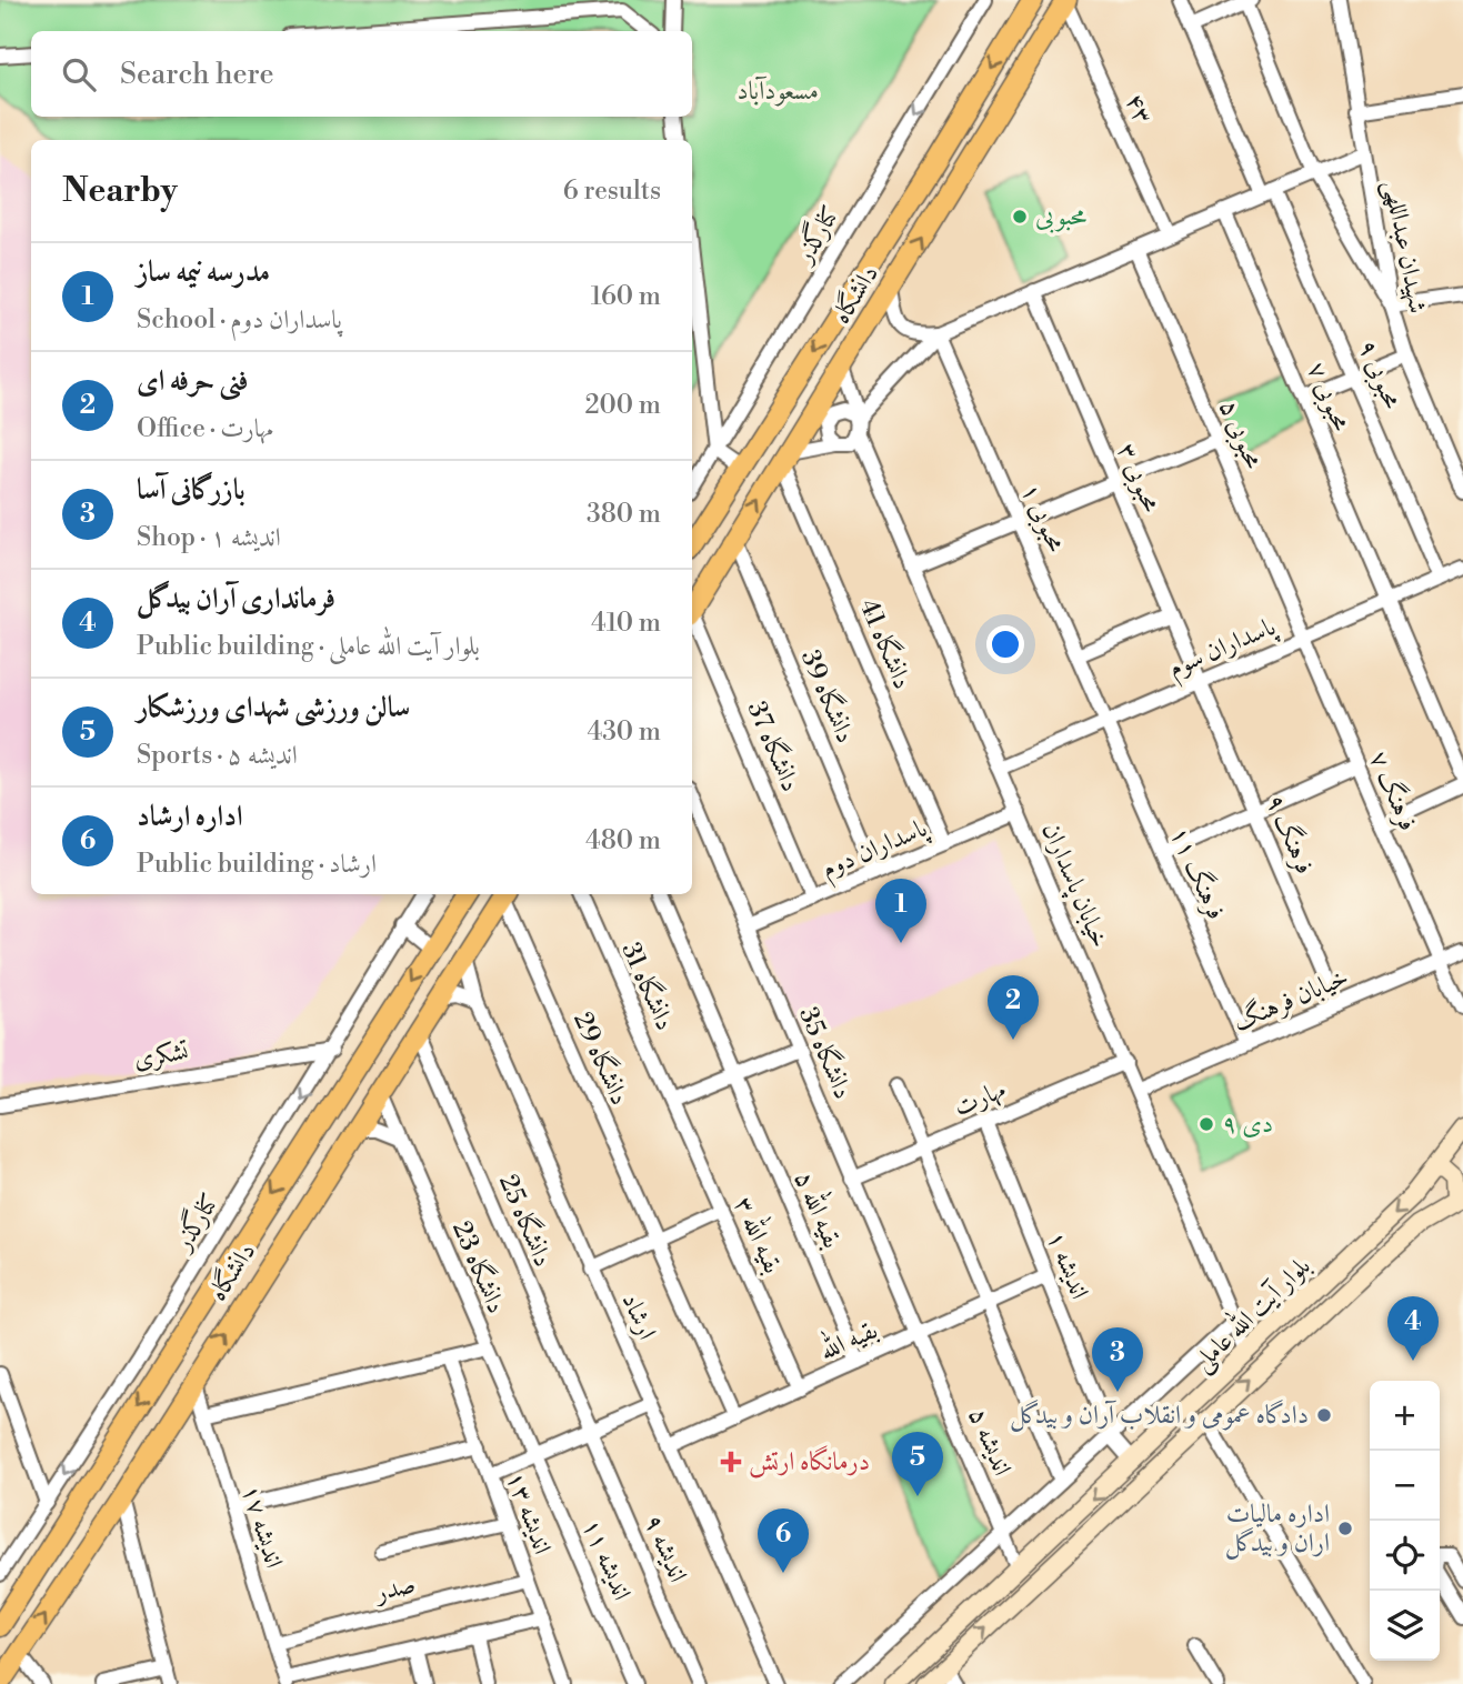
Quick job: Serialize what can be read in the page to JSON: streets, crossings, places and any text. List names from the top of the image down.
{
  "streets": {
    "main road": ["دانشگاه", "بلوار آیت‌ الله عاملی"],
    "street": [
      "۴۳",
      "کنارگذر",
      "شهیدان عبداللهی",
      "محبوبی ۹",
      "محبوبی ۷",
      "محبوبی ۵",
      "محبوبی ۳",
      "محبوبی ۱",
      "دانشگاه 41",
      "پاسداران سوم",
      "دانشگاه 39",
      "دانشگاه 37",
      "فرهنگ ۷",
      "فرهنگ ۹",
      "پاسداران دوم",
      "فرهنگ ۱۱",
      "خیابان پاسداران",
      "دانشگاه 31",
      "خیابان فرهنگ",
      "دانشگاه 35",
      "تشکری",
      "دانشگاه 29",
      "مهارت",
      "بقیه الله ۵",
      "دانشگاه 25",
      "بقیه الله ۳",
      "اندیشه ۱",
      "دانشگاه 23",
      "ارشاد",
      "بقیه الله",
      "اندیشه ۵",
      "اندیشه ۱۳",
      "اندیشه ۱۷",
      "اندیشه ۹",
      "اندیشه ۱۱",
      "صدر"
    ]
  },
  "crossings": [
    ["۴۳", "دانشگاه"],
    ["کنارگذر", "تشکری"],
    ["دانشگاه", "دانشگاه 41"],
    ["دانشگاه", "دانشگاه 39"],
    ["دانشگاه", "دانشگاه 29"],
    ["دانشگاه", "دانشگاه 25"],
    ["دانشگاه", "دانشگاه 23"],
    ["دانشگاه", "ارشاد"],
    ["دانشگاه", "اندیشه ۱۷"],
    ["محبوبی ۹", "پاسداران سوم"],
    ["محبوبی ۷", "پاسداران سوم"],
    ["محبوبی ۵", "پاسداران سوم"],
    ["محبوبی ۵", "فرهنگ ۷"],
    ["محبوبی ۳", "پاسداران سوم"],
    ["محبوبی ۳", "فرهنگ ۹"],
    ["محبوبی ۱", "پاسداران سوم"],
    ["محبوبی ۱", "فرهنگ ۱۱"],
    ["دانشگاه 41", "پاسداران دوم"],
    ["پاسداران سوم", "فرهنگ ۷"],
    ["پاسداران سوم", "فرهنگ ۹"],
    ["پاسداران سوم", "فرهنگ ۱۱"],
    ["پاسداران سوم", "خیابان پاسداران"],
    ["دانشگاه 39", "پاسداران دوم"],
    ["دانشگاه 37", "پاسداران دوم"],
    ["فرهنگ ۷", "خیابان فرهنگ"],
    ["فرهنگ ۹", "خیابان فرهنگ"],
    ["پاسداران دوم", "خیابان پاسداران"],
    ["پاسداران دوم", "دانشگاه 35"],
    ["فرهنگ ۱۱", "خیابان فرهنگ"],
    ["خیابان پاسداران", "خیابان فرهنگ"],
    ["خیابان پاسداران", "مهارت"],
    ["خیابان پاسداران", "بلوار آیت‌ الله عاملی"],
    ["دانشگاه 31", "بقیه الله ۳"],
    ["دانشگاه 35", "مهارت"],
    ["دانشگاه 35", "بقیه الله"],
    ["دانشگاه 35", "اندیشه ۵"],
    ["دانشگاه 29", "بقیه الله"],
    ["مهارت", "اندیشه ۱"],
    ["بقیه الله ۵", "بقیه الله"],
    ["دانشگاه 25", "اندیشه ۹"],
    ["بقیه الله ۳", "بقیه الله"],
    ["اندیشه ۱", "بلوار آیت‌ الله عاملی"],
    ["اندیشه ۱", "بقیه الله"],
    ["دانشگاه 23", "اندیشه ۱۱"],
    ["بلوار آیت‌ الله عاملی", "اندیشه ۵"],
    ["ارشاد", "بقیه الله"],
    ["بقیه الله", "اندیشه ۵"],
    ["اندیشه ۱۳", "صدر"],
    ["اندیشه ۱۷", "صدر"]
  ],
  "one_way": ["کنارگذر"],
  "parks": ["مسعودآباد"],
  "places": {
    "other": [
      "محبوبی",
      "۹ دی",
      "دادگاه عمومی و انقلاب آران و بیدگل",
      "اداره مالیات اران و بیدگل"
    ],
    "health": ["درمانگاه ارتش"]
  },
  "page": {
    "search": "Search here",
    "heading": ["Nearby", "6 results"],
    "list": [
      {
        "mark": "1",
        "name": "مدرسه نیمه ساز",
        "note": "School · پاسداران دوم",
        "value": "160 m"
      },
      {
        "mark": "2",
        "name": "فنی حرفه ای",
        "note": "Office · مهارت",
        "value": "200 m"
      },
      {
        "mark": "3",
        "name": "بازرگانی آسا",
        "note": "Shop · اندیشه ۱",
        "value": "380 m"
      },
      {
        "mark": "4",
        "name": "فرمانداری آران بیدگل",
        "note": "Public building · بلوار آیت‌ الله عاملی",
        "value": "410 m"
      },
      {
        "mark": "5",
        "name": "سالن ورزشی شهدای ورزشکار",
        "note": "Sports · اندیشه ۵",
        "value": "430 m"
      },
      {
        "mark": "6",
        "name": "اداره ارشاد",
        "note": "Public building · ارشاد",
        "value": "480 m"
      }
    ],
    "pins": [
      "1",
      "2",
      "4",
      "3",
      "5",
      "6"
    ],
    "map_buttons": ["+", "−"]
  }
}
